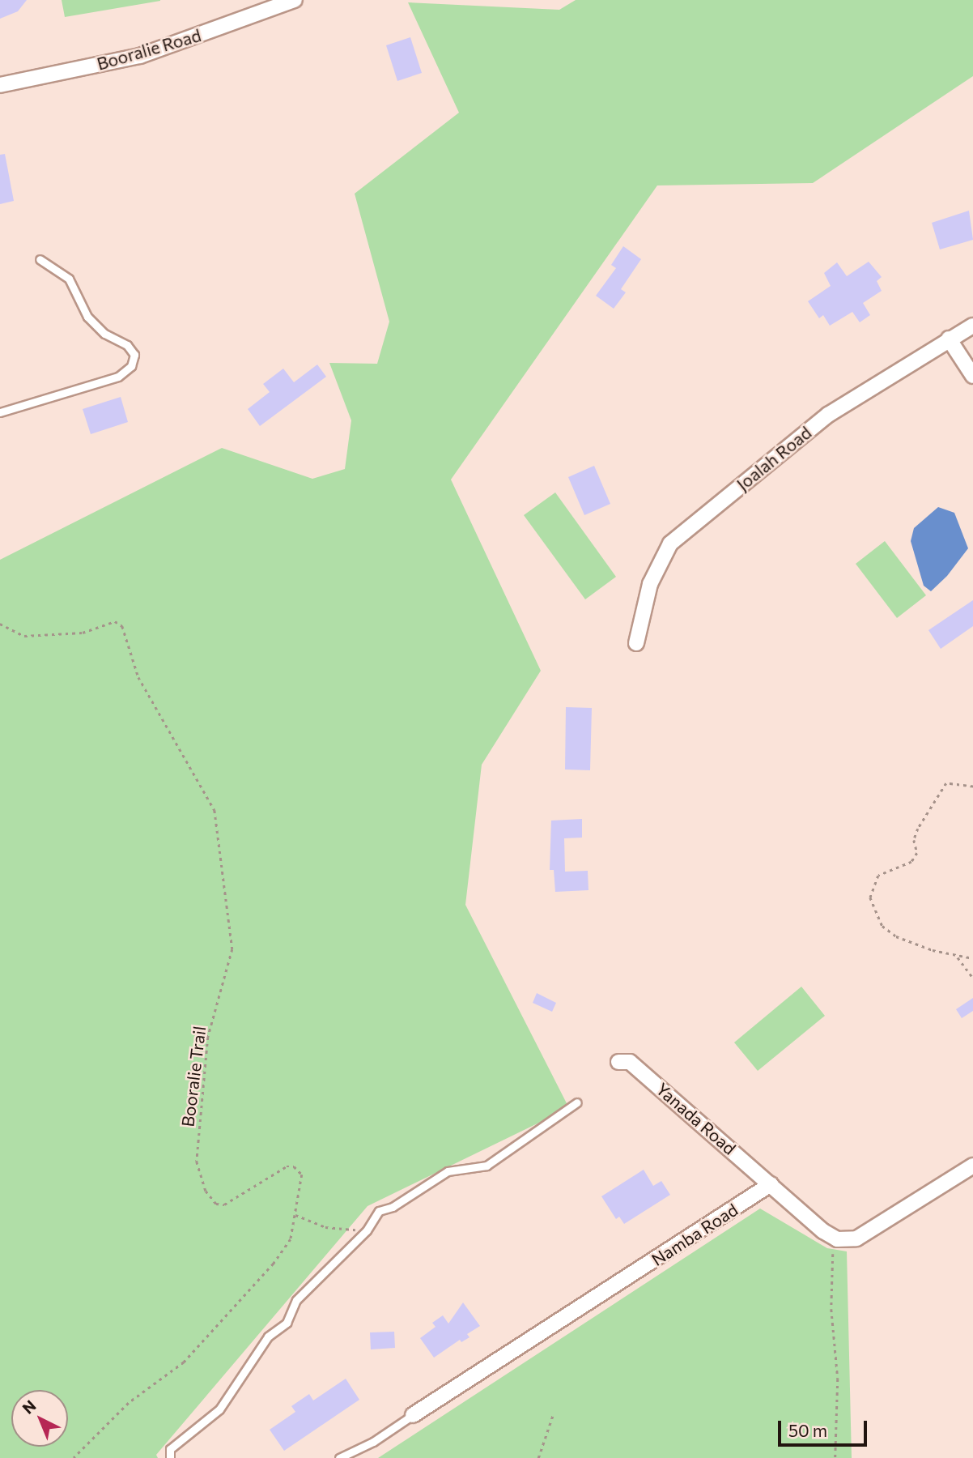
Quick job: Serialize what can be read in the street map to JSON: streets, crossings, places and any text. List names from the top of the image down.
{
  "streets": {
    "street": [
      "Booralie Road",
      "Joalah Road",
      "Yanada Road",
      "Namba Road"
    ],
    "path": ["Booralie Trail"]
  },
  "crossings": [
    ["Yanada Road", "Namba Road"]
  ],
  "scale_bar": "50 m",
  "north": "top left"
}
